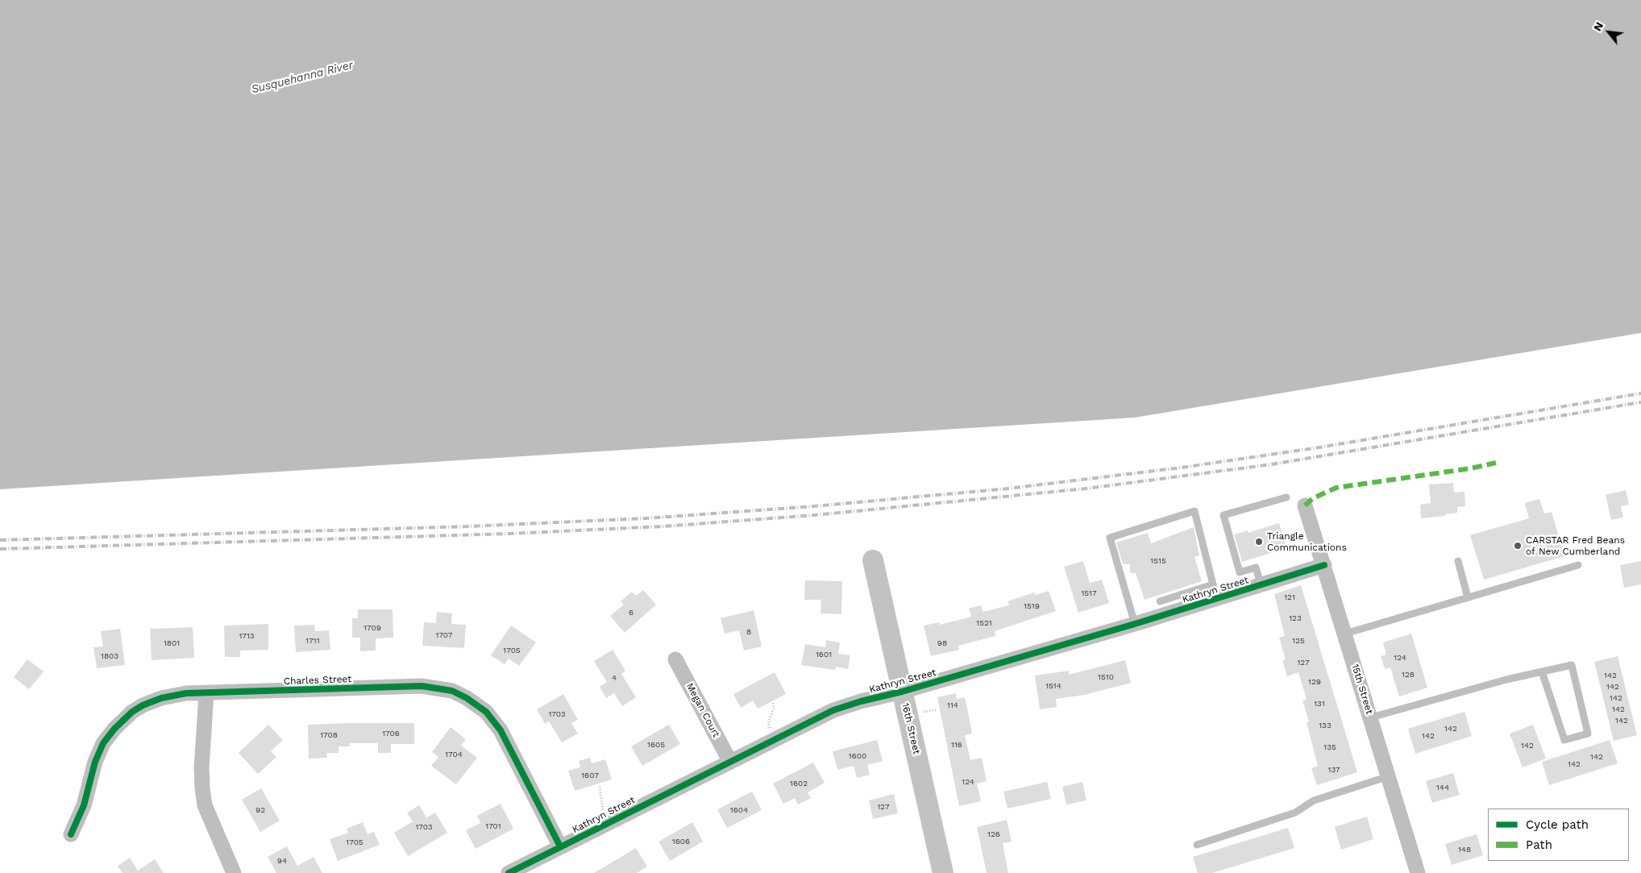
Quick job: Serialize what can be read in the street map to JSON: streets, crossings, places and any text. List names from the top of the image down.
{
  "streets": {
    "street": [
      "Kathryn Street",
      "Charles Street",
      "15th Street",
      "Megan Court",
      "16th Street"
    ]
  },
  "crossings": [
    ["Kathryn Street", "Charles Street"],
    ["Kathryn Street", "15th Street"],
    ["Kathryn Street", "Megan Court"],
    ["Kathryn Street", "16th Street"]
  ],
  "water": ["Susquehanna River"],
  "places": ["Triangle Communications", "CARSTAR Fred Beans of New Cumberland"],
  "house_numbers": [
    "1515",
    "1517",
    "121",
    "1519",
    "6",
    "123",
    "1521",
    "1709",
    "8",
    "1707",
    "1713",
    "1711",
    "125",
    "1801",
    "98",
    "1705",
    "1601",
    "1803",
    "124",
    "127",
    "128",
    "142",
    "1510",
    "4",
    "129",
    "1514",
    "142",
    "142",
    "131",
    "114",
    "142",
    "1703",
    "142",
    "133",
    "142",
    "1706",
    "1708",
    "142",
    "1605",
    "116",
    "142",
    "135",
    "1704",
    "1600",
    "142",
    "142",
    "137",
    "1607",
    "124",
    "1602",
    "144",
    "127",
    "92",
    "1604",
    "1701",
    "1703",
    "126",
    "1606",
    "1705",
    "148",
    "94"
  ],
  "legend": ["Cycle path", "Path"],
  "north": "top left"
}
